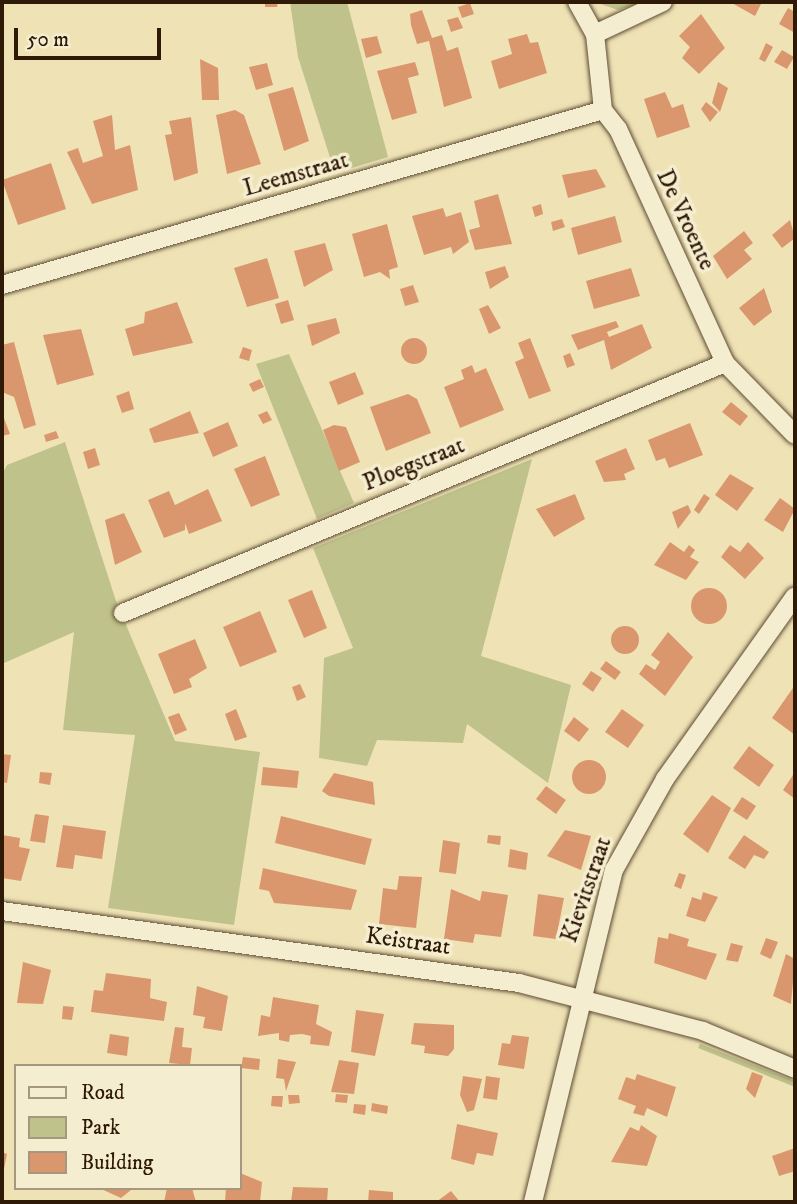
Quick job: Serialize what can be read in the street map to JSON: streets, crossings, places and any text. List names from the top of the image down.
{
  "streets": {
    "street": [
      "Leemstraat",
      "De Vroente",
      "Ploegstraat",
      "Kievitstraat",
      "Keistraat"
    ]
  },
  "crossings": [
    ["Leemstraat", "De Vroente"],
    ["De Vroente", "Ploegstraat"],
    ["Kievitstraat", "Keistraat"]
  ],
  "legend": ["Road", "Park", "Building"],
  "scale_bar": "50 m"
}
